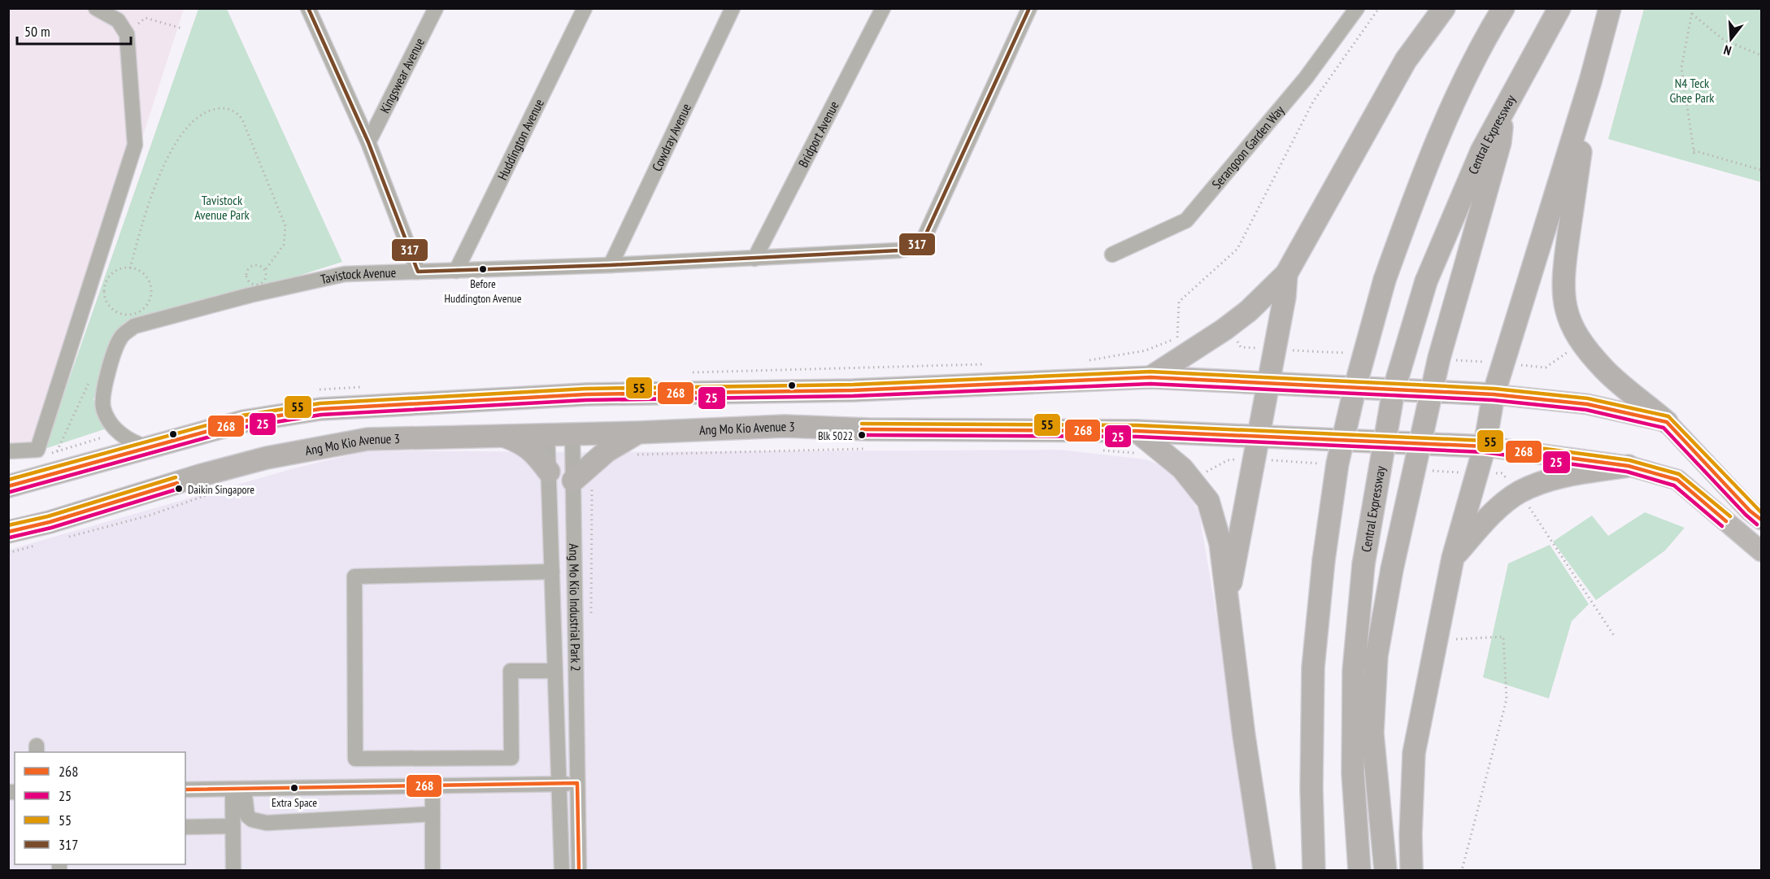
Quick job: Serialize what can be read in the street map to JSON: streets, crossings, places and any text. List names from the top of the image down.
{
  "streets": {
    "highway": ["Central Expressway", "Ang Mo Kio Avenue 3"],
    "street": [
      "Kingswear Avenue",
      "Bridport Avenue",
      "Cowdray Avenue",
      "Huddington Avenue",
      "Serangoon Garden Way",
      "Tavistock Avenue",
      "Ang Mo Kio Industrial Park 2"
    ]
  },
  "crossings": [
    ["Bridport Avenue", "Tavistock Avenue"],
    ["Cowdray Avenue", "Tavistock Avenue"],
    ["Huddington Avenue", "Tavistock Avenue"],
    ["Ang Mo Kio Avenue 3", "Ang Mo Kio Industrial Park 2"]
  ],
  "parks": ["N4 Teck Ghee Park", "Tavistock Avenue Park"],
  "places": [
    "Before Huddington Avenue",
    "Blk 5022",
    "Daikin Singapore",
    "Extra Space"
  ],
  "lines": [
    "transit line 317",
    "transit line 55",
    "transit line 268",
    "transit line 25"
  ],
  "legend": [
    "268",
    "25",
    "55",
    "317"
  ],
  "scale_bar": "50 m",
  "north": "bottom"
}
